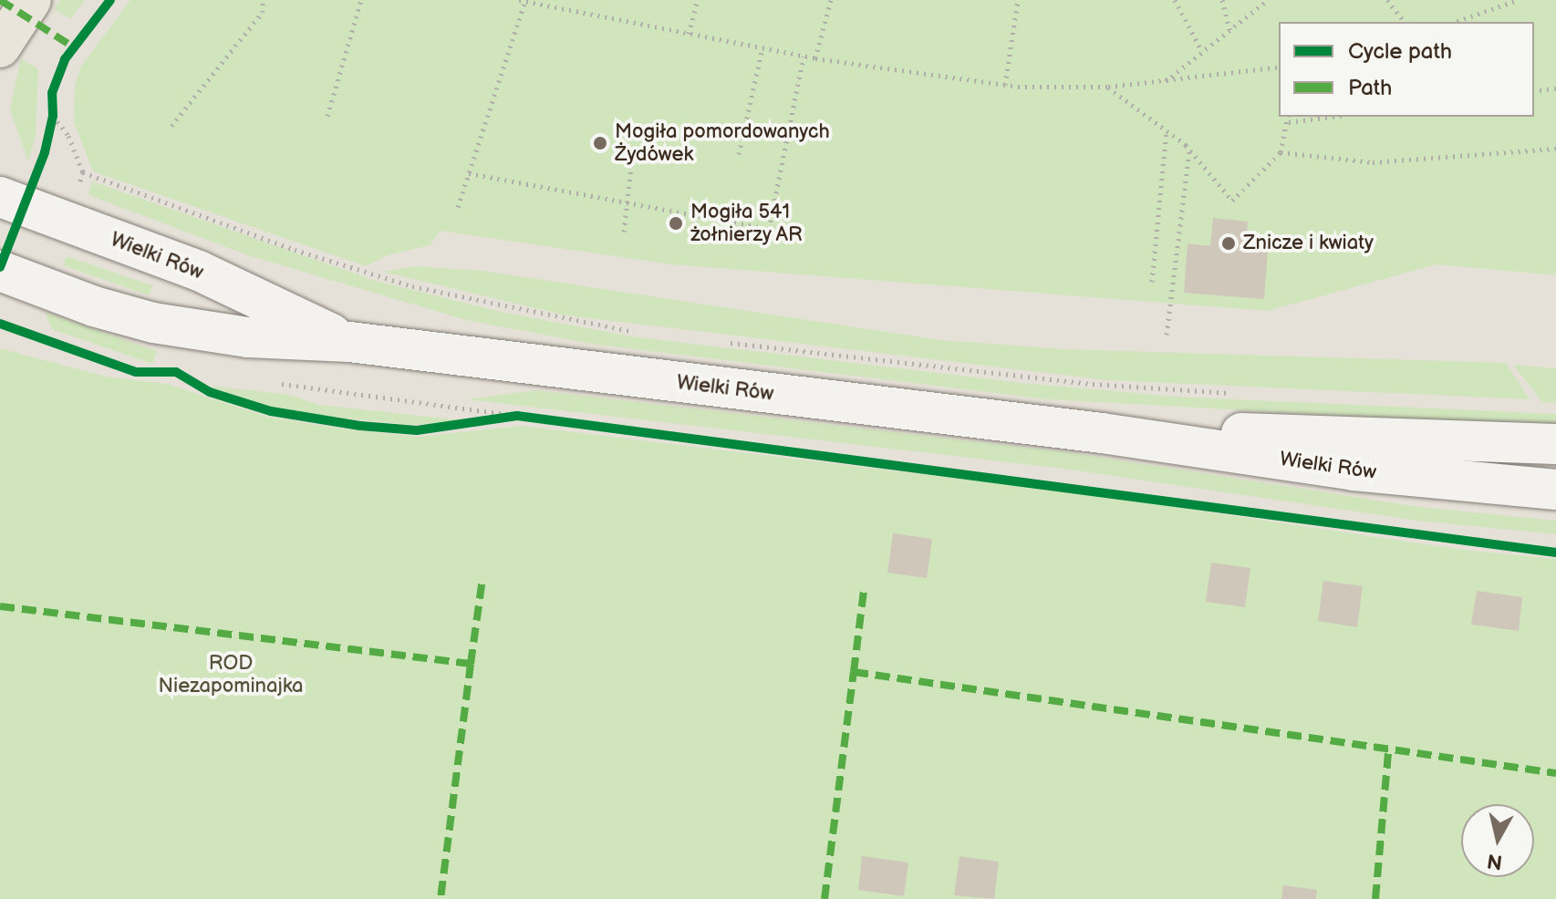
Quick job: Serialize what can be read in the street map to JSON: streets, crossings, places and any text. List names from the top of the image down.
{
  "streets": {
    "street": ["Wielki Rów"]
  },
  "parks": ["ROD Niezapominajka"],
  "places": ["Mogiła pomordowanych Żydówek", "Mogiła 541 żołnierzy AR", "Znicze i kwiaty"],
  "legend": ["Cycle path", "Path"],
  "north": "bottom"
}
